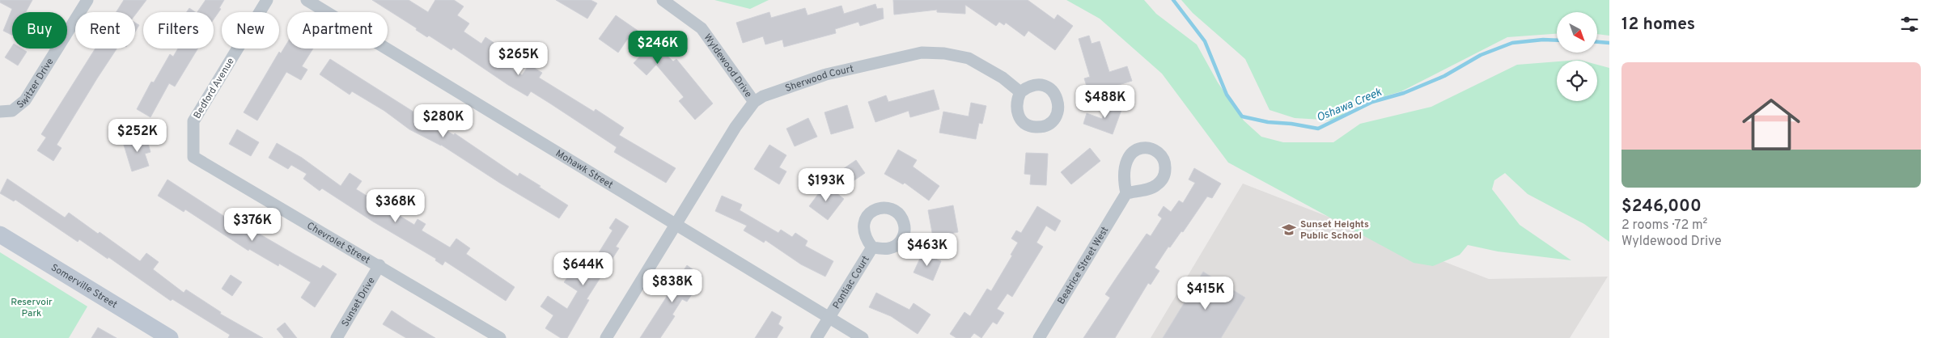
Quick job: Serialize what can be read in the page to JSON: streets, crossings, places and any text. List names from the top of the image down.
{
  "streets": {
    "street": [
      "Wyldewood Drive",
      "Sherwood Court",
      "Switzer Drive",
      "Bedford Avenue",
      "Mohawk Street",
      "Chevrolet Street",
      "Beatrice Street West",
      "Pontiac Court",
      "Somerville Street",
      "Sunset Drive"
    ]
  },
  "crossings": [
    ["Wyldewood Drive", "Sherwood Court"],
    ["Sherwood Court", "Mohawk Street"],
    ["Bedford Avenue", "Chevrolet Street"],
    ["Mohawk Street", "Pontiac Court"],
    ["Chevrolet Street", "Sunset Drive"]
  ],
  "water": ["Oshawa Creek"],
  "parks": ["Reservoir Park"],
  "places": {
    "school or university": ["Sunset Heights Public School"]
  },
  "north": "bottom right",
  "page": {
    "heading": "12 homes",
    "chip": [
      "Buy",
      "Rent",
      "Filters",
      "New",
      "Apartment"
    ],
    "price": [
      "$246K",
      "$265K",
      "$488K",
      "$280K",
      "$252K",
      "$193K",
      "$368K",
      "$376K",
      "$463K",
      "$644K",
      "$838K",
      "$415K"
    ],
    "list": [
      {
        "name": "$246,000",
        "note": "2 rooms · 72 m² · Wyldewood Drive"
      }
    ]
  }
}
